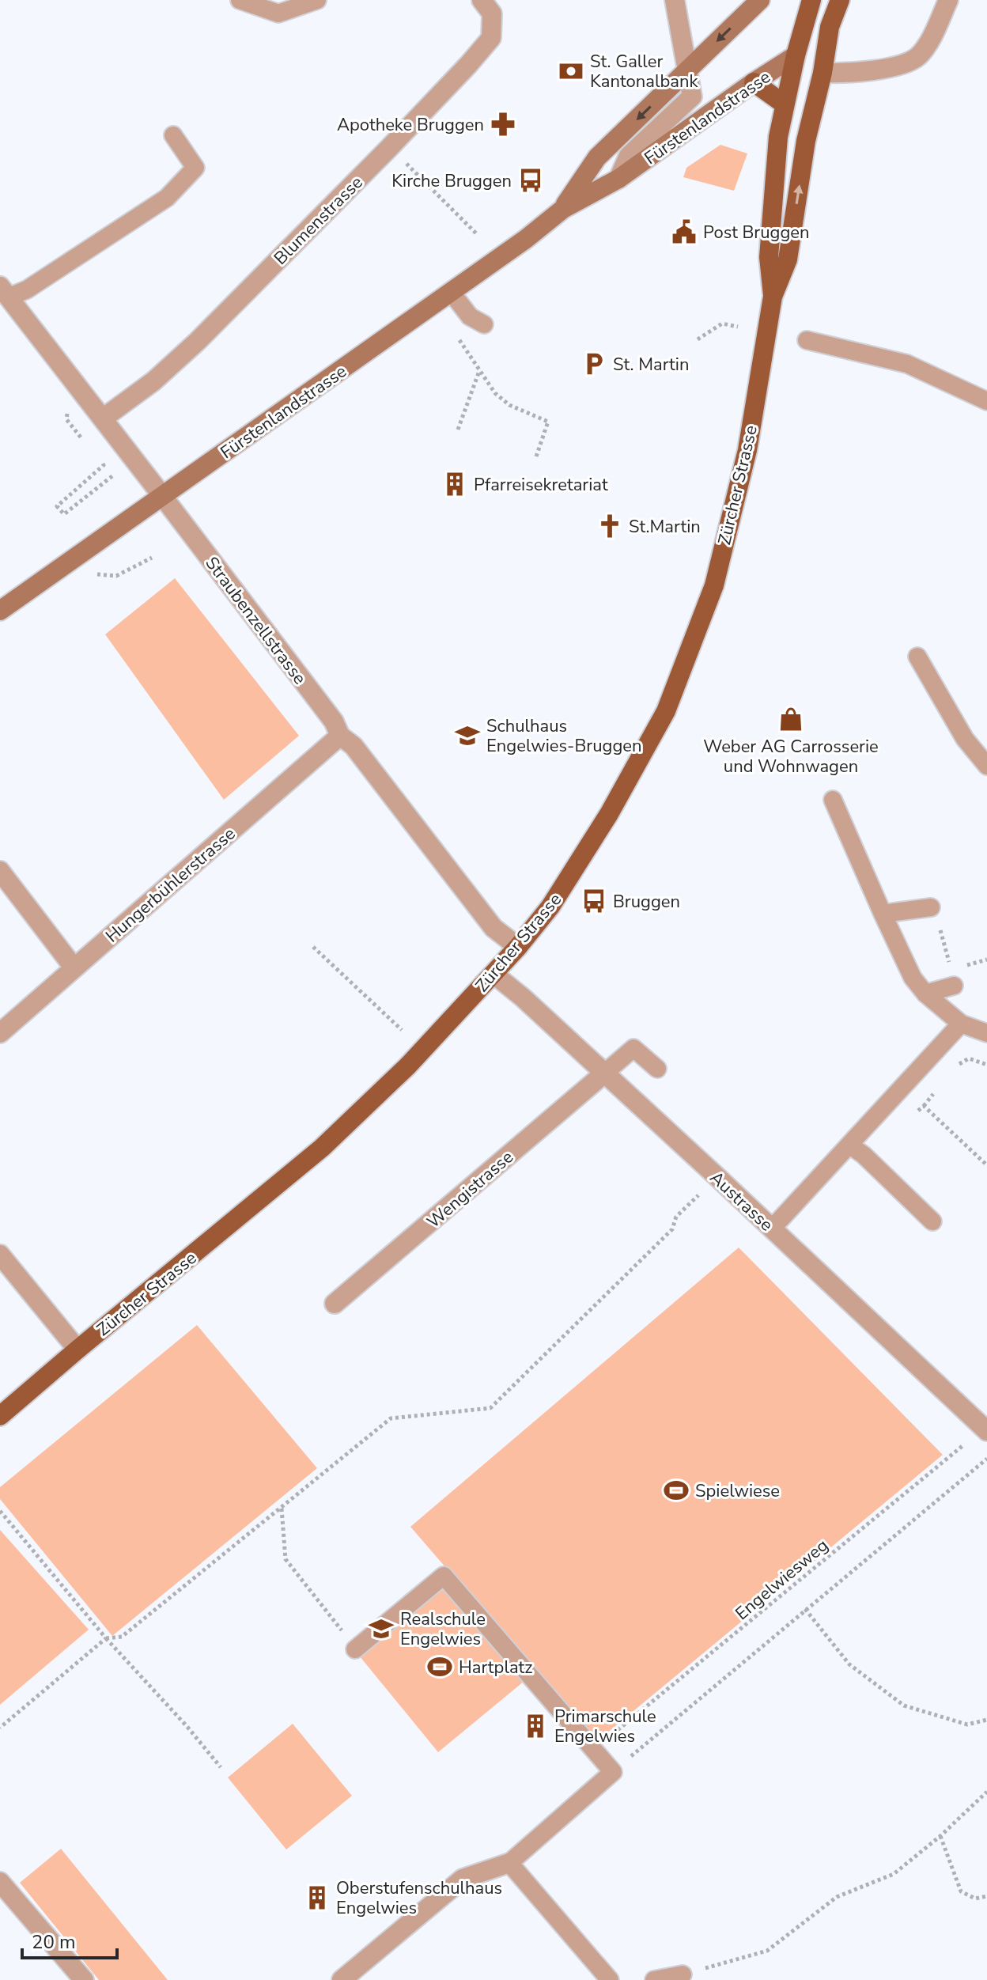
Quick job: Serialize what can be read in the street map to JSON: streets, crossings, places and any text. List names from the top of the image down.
{
  "streets": {
    "main road": ["Fürstenlandstrasse", "Zürcher Strasse"],
    "street": [
      "Blumenstrasse",
      "Straubenzellstrasse",
      "Hungerbühlerstrasse",
      "Wengistrasse",
      "Austrasse"
    ],
    "path": ["Engelwiesweg"]
  },
  "crossings": [
    ["Fürstenlandstrasse", "Zürcher Strasse"],
    ["Fürstenlandstrasse", "Straubenzellstrasse"],
    ["Blumenstrasse", "Straubenzellstrasse"],
    ["Zürcher Strasse", "Straubenzellstrasse"],
    ["Zürcher Strasse", "Austrasse"],
    ["Straubenzellstrasse", "Hungerbühlerstrasse"],
    ["Wengistrasse", "Austrasse"],
    ["Austrasse", "Engelwiesweg"]
  ],
  "places": {
    "bank": ["St. Galler Kantonalbank"],
    "pharmacy": ["Apotheke Bruggen"],
    "bus stop": ["Kirche Bruggen", "Bruggen"],
    "public building": ["Post Bruggen"],
    "parking": ["St. Martin"],
    "building": ["Pfarreisekretariat", "Primarschule Engelwies", "Oberstufenschulhaus Engelwies"],
    "church": ["St.Martin"],
    "shop": ["Weber AG Carrosserie und Wohnwagen"],
    "school or university": ["Schulhaus Engelwies-Bruggen", "Realschule Engelwies"],
    "sports": ["Spielwiese", "Hartplatz"]
  },
  "scale_bar": "20 m"
}
